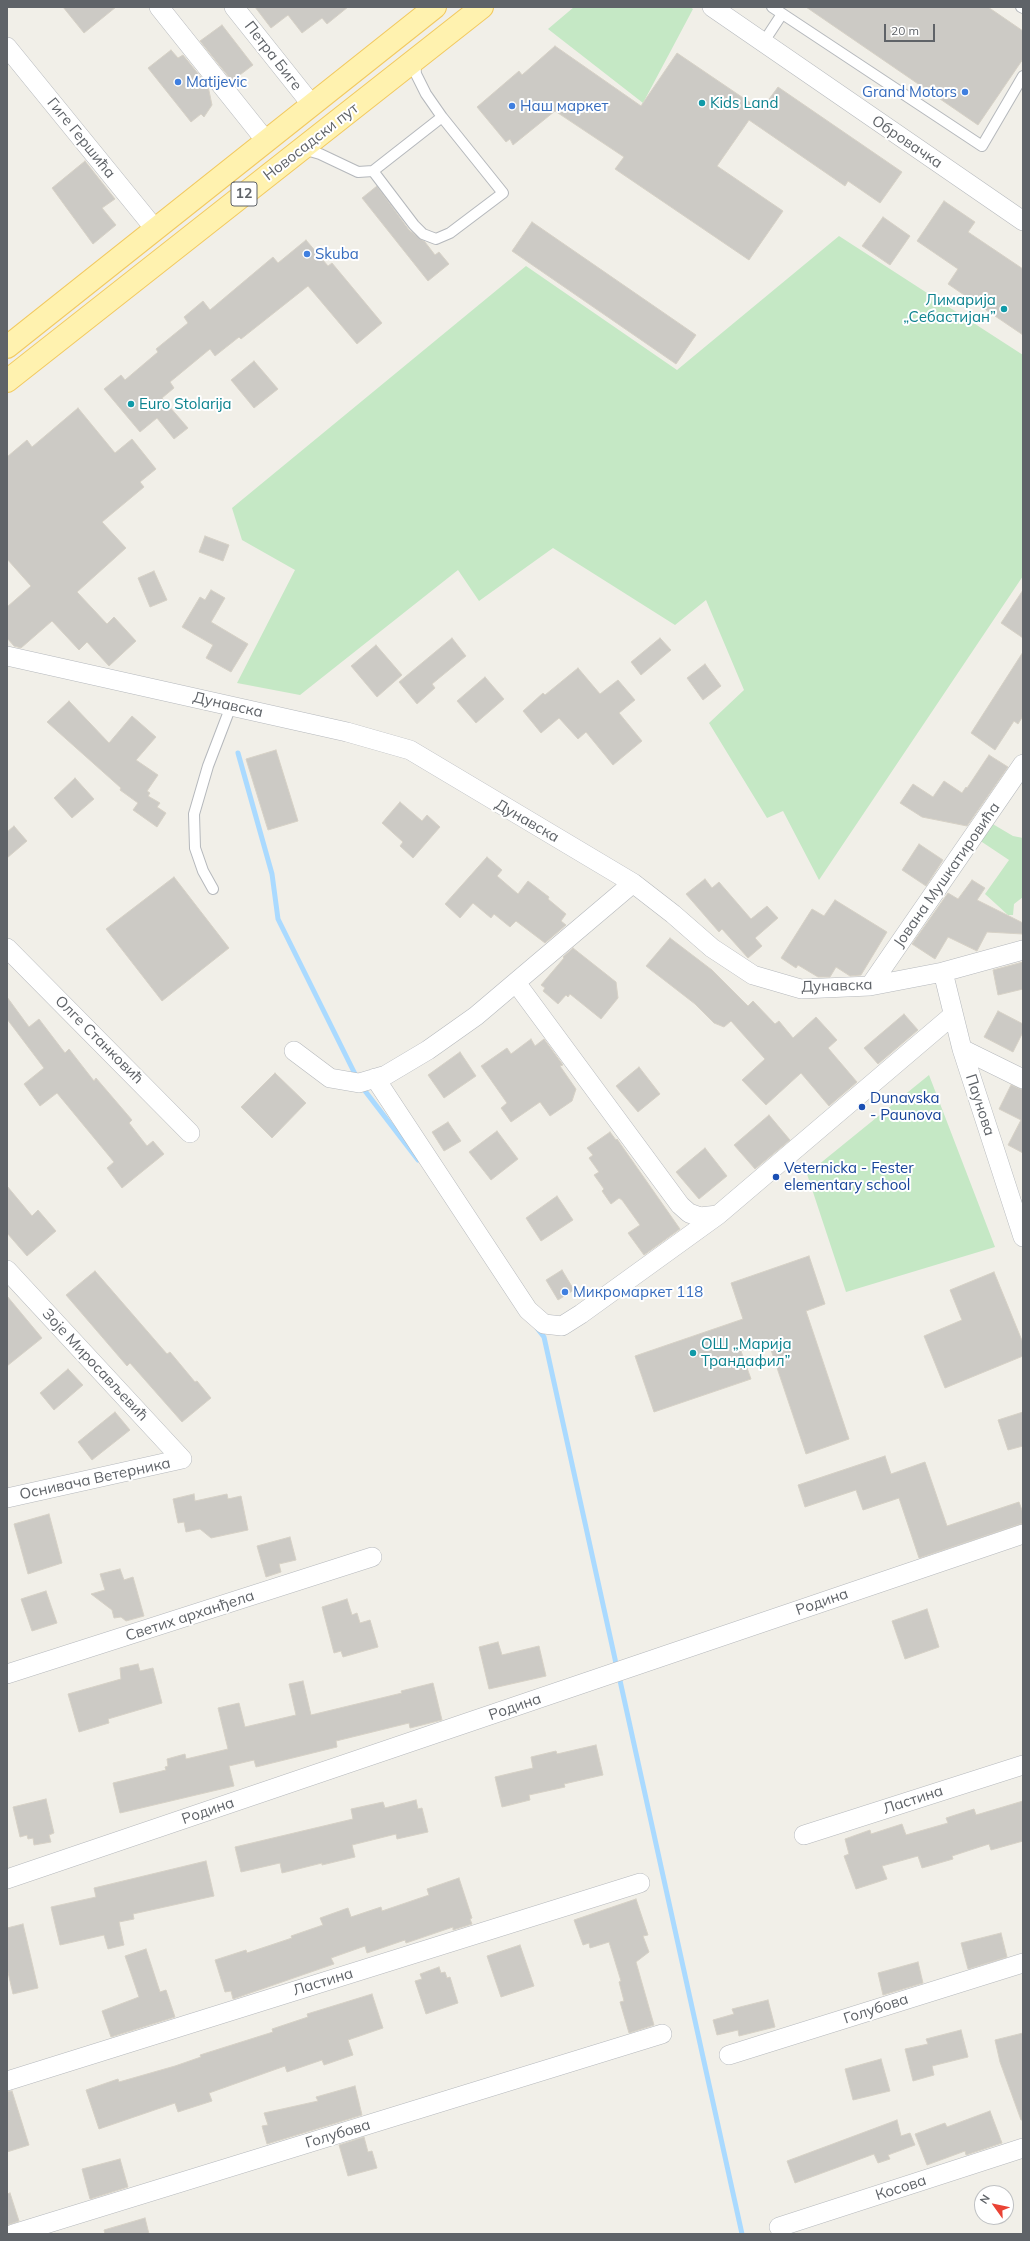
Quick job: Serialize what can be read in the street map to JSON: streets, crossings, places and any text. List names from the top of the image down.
{
  "streets": {
    "main road": ["Новосадски пут", "12"],
    "street": [
      "Петра Биге",
      "Гиге Гершића",
      "Обровачка",
      "Дунавска",
      "Јована Мушкатировића",
      "Олге Станковић",
      "Паунова",
      "Зоје Миросављевић",
      "Оснивача Ветерника",
      "Родина",
      "Светих арханђела",
      "Ластина",
      "Голубова",
      "Косова"
    ]
  },
  "crossings": [
    ["Петра Биге", "Новосадски пут"],
    ["Гиге Гершића", "Новосадски пут"],
    ["Дунавска", "Јована Мушкатировића"],
    ["Дунавска", "Паунова"],
    ["Зоје Миросављевић", "Оснивача Ветерника"]
  ],
  "places": [
    "Matijevic",
    "Grand Motors",
    "Kids Land",
    "Наш маркет",
    "Skuba",
    "Лимарија „Себастијан”",
    "Euro Stolarija",
    "Dunavska - Paunova",
    "Veternicka - Fester elementary school",
    "Микромаркет 118",
    "ОШ „Марија Трандафил”"
  ],
  "scale_bar": "20 m",
  "north": "top left"
}
